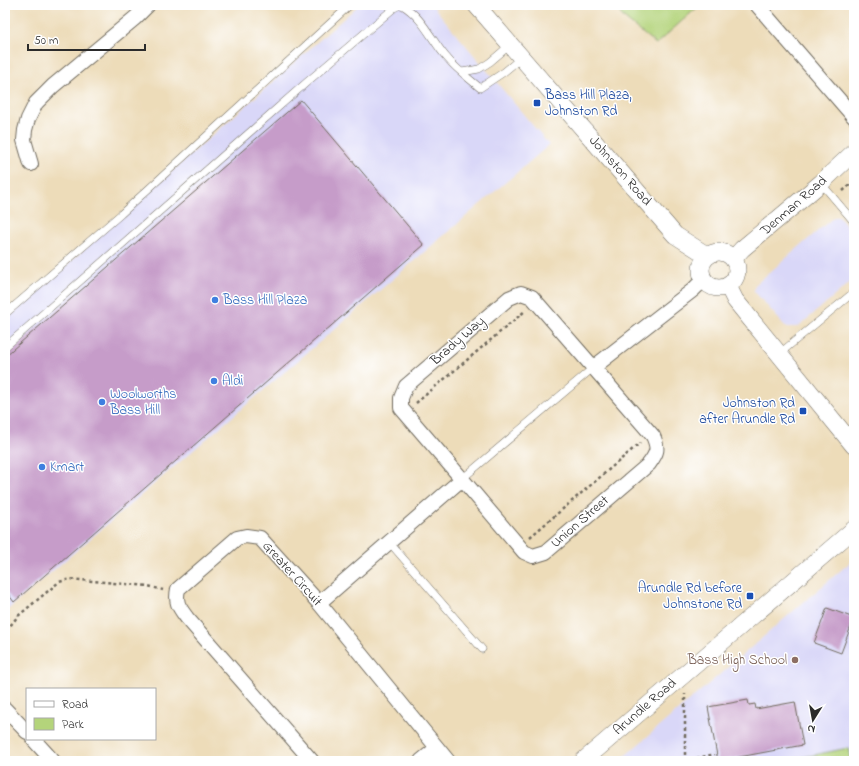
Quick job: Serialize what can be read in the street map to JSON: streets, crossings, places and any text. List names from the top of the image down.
{
  "streets": {
    "street": [
      "Johnston Road",
      "Denman Road",
      "Brady Way",
      "Union Street",
      "Greater Circuit",
      "Arundle Road"
    ]
  },
  "crossings": [
    ["Johnston Road", "Denman Road"],
    ["Brady Way", "Union Street"]
  ],
  "places": {
    "transit": ["Bass Hill Plaza, Johnston Rd", "Johnston Rd after Arundle Rd", "Arundle Rd before Johnstone Rd"],
    "other": [
      "Bass Hill Plaza",
      "Aldi",
      "Woolworths Bass Hill",
      "Kmart",
      "Bass High School"
    ]
  },
  "legend": ["Road", "Park"],
  "scale_bar": "50 m",
  "north": "bottom"
}
